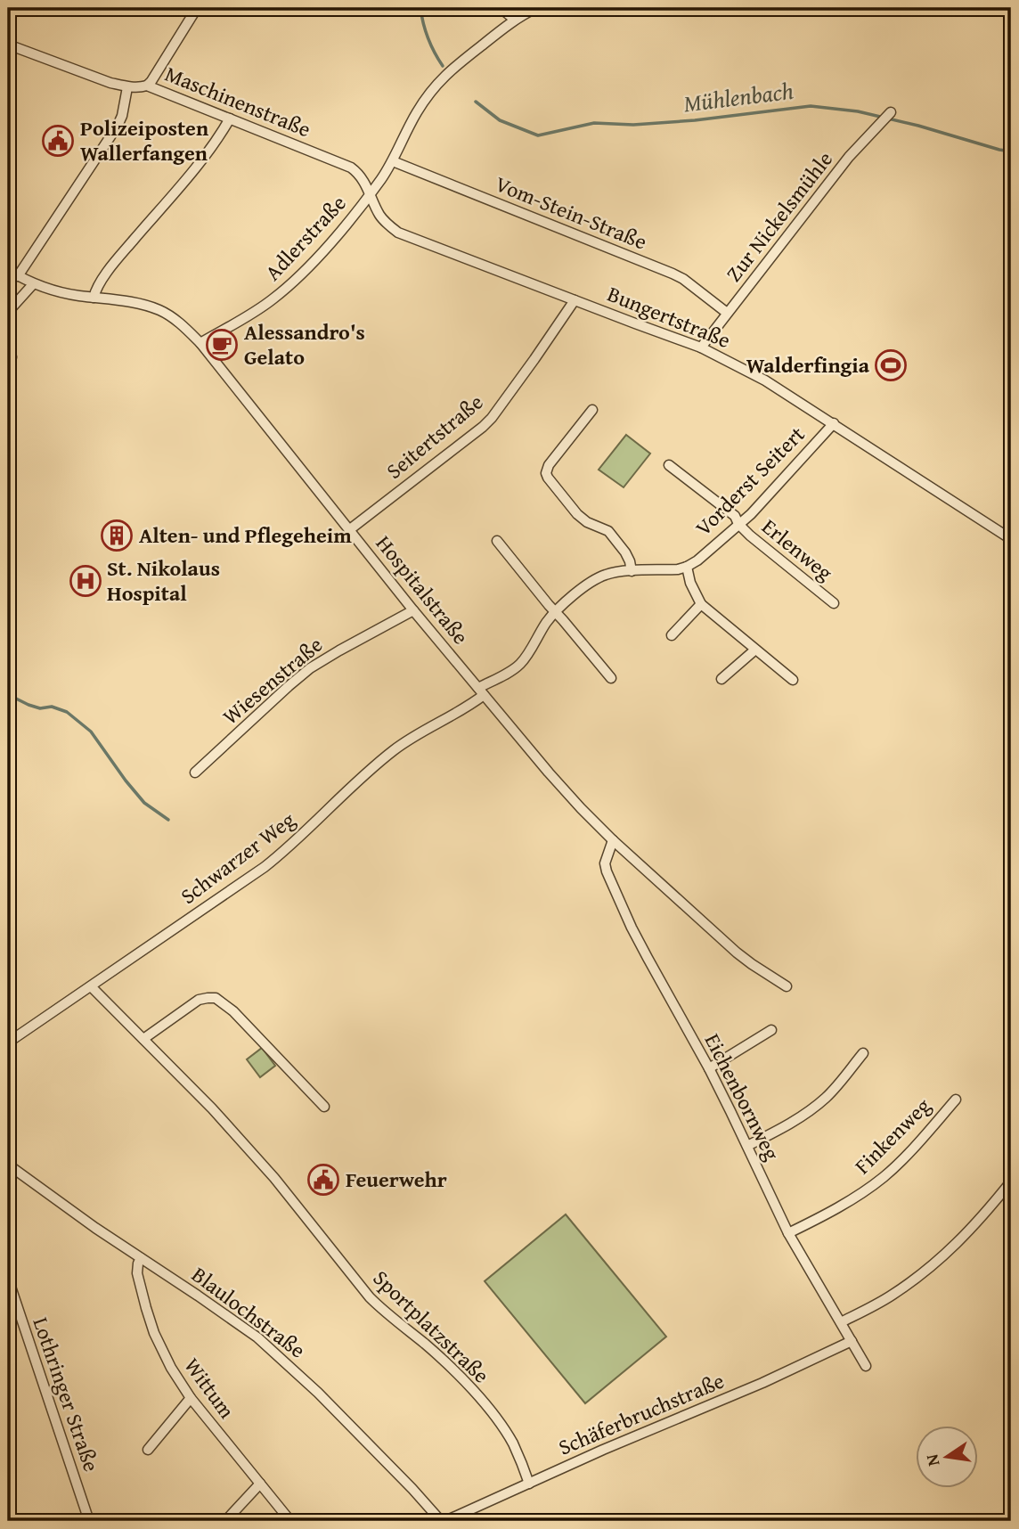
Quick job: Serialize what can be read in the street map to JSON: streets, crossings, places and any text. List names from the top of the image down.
{
  "streets": {
    "street": [
      "Maschinenstraße",
      "Vom-Stein-Straße",
      "Zur Nickelsmühle",
      "Adlerstraße",
      "Bungertstraße",
      "Seitertstraße",
      "Vorderst Seitert",
      "Erlenweg",
      "Hospitalstraße",
      "Wiesenstraße",
      "Schwarzer Weg",
      "Eichenbornweg",
      "Finkenweg",
      "Blaulochstraße",
      "Sportplatzstraße",
      "Wittum",
      "Lothringer Straße",
      "Schäferbruchstraße"
    ]
  },
  "crossings": [
    ["Maschinenstraße", "Adlerstraße"],
    ["Maschinenstraße", "Bungertstraße"],
    ["Vom-Stein-Straße", "Zur Nickelsmühle"],
    ["Vom-Stein-Straße", "Adlerstraße"],
    ["Zur Nickelsmühle", "Bungertstraße"],
    ["Adlerstraße", "Bungertstraße"],
    ["Adlerstraße", "Hospitalstraße"],
    ["Bungertstraße", "Seitertstraße"],
    ["Bungertstraße", "Vorderst Seitert"],
    ["Seitertstraße", "Hospitalstraße"],
    ["Vorderst Seitert", "Erlenweg"],
    ["Hospitalstraße", "Wiesenstraße"],
    ["Hospitalstraße", "Schwarzer Weg"],
    ["Hospitalstraße", "Eichenbornweg"],
    ["Schwarzer Weg", "Sportplatzstraße"],
    ["Eichenbornweg", "Finkenweg"],
    ["Eichenbornweg", "Schäferbruchstraße"],
    ["Blaulochstraße", "Wittum"],
    ["Sportplatzstraße", "Schäferbruchstraße"]
  ],
  "water": ["Mühlenbach"],
  "places": {
    "public building": ["Polizeiposten Wallerfangen", "Feuerwehr"],
    "cafe": ["Alessandro's Gelato"],
    "sports": ["Walderfingia"],
    "building": ["Alten- und Pflegeheim"],
    "hospital": ["St. Nikolaus Hospital"]
  },
  "north": "left"
}
